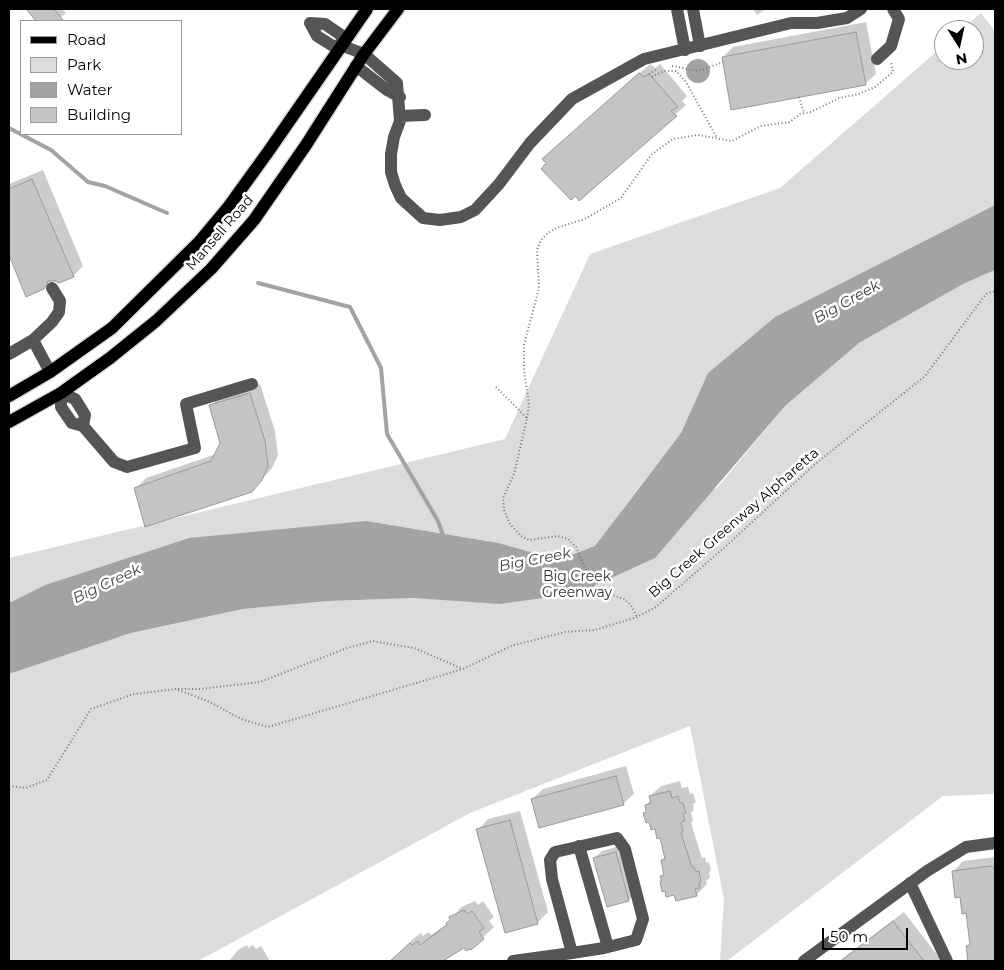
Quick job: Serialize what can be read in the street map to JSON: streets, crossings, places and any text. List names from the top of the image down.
{
  "streets": {
    "main road": ["Mansell Road"],
    "path": ["Big Creek Greenway Alpharetta"]
  },
  "water": ["Big Creek"],
  "parks": ["Big Creek Greenway"],
  "legend": [
    "Road",
    "Park",
    "Water",
    "Building"
  ],
  "scale_bar": "50 m",
  "north": "bottom"
}
